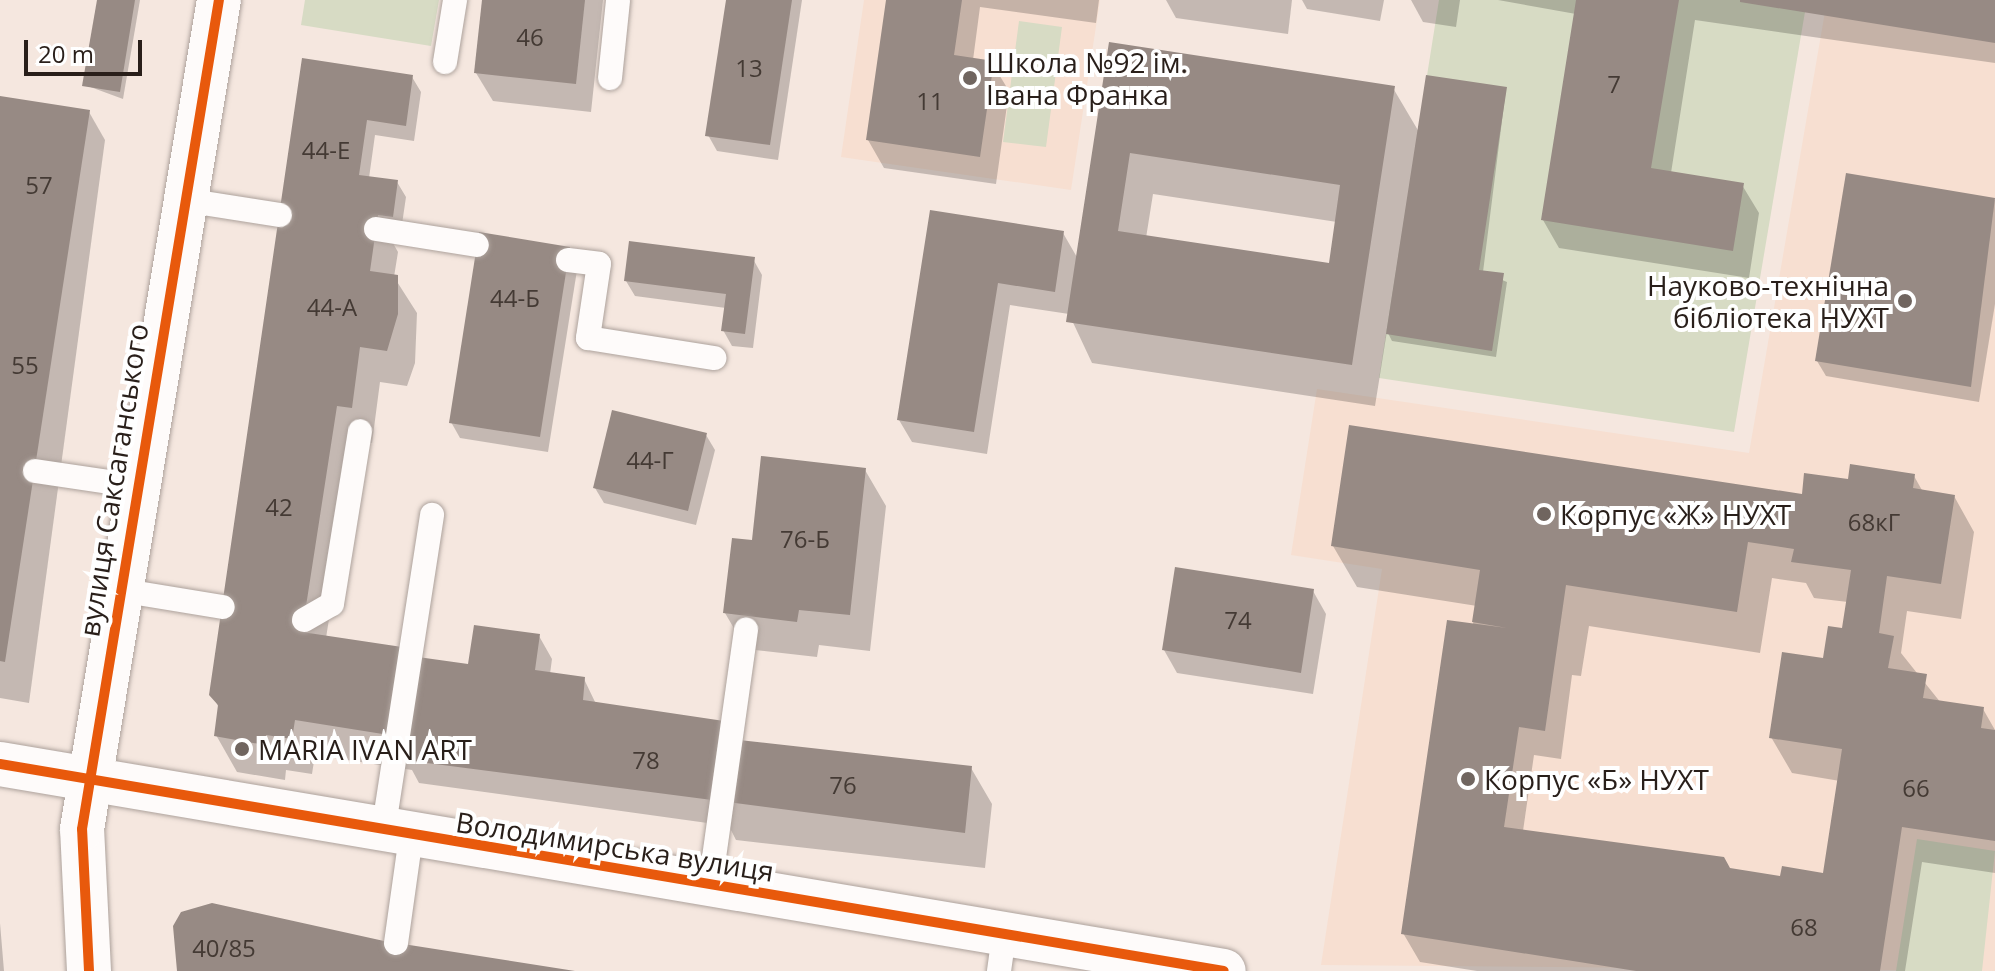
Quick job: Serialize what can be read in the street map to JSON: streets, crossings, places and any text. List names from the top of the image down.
{
  "streets": {
    "street": ["вулиця Саксаганського", "Володимирська вулиця"]
  },
  "crossings": [
    ["вулиця Саксаганського", "Володимирська вулиця"]
  ],
  "places": [
    "Школа №92 ім. Івана Франка",
    "Науково-технічна бібліотека НУХТ",
    "Корпус «Ж» НУХТ",
    "MARIA IVAN ART",
    "Корпус «Б» НУХТ"
  ],
  "house_numbers": [
    "46",
    "13",
    "7",
    "11",
    "44-Е",
    "57",
    "44-Б",
    "44-А",
    "55",
    "44-Г",
    "42",
    "68кГ",
    "76-Б",
    "74",
    "78",
    "76",
    "66",
    "68",
    "40/85"
  ],
  "scale_bar": "20 m"
}
